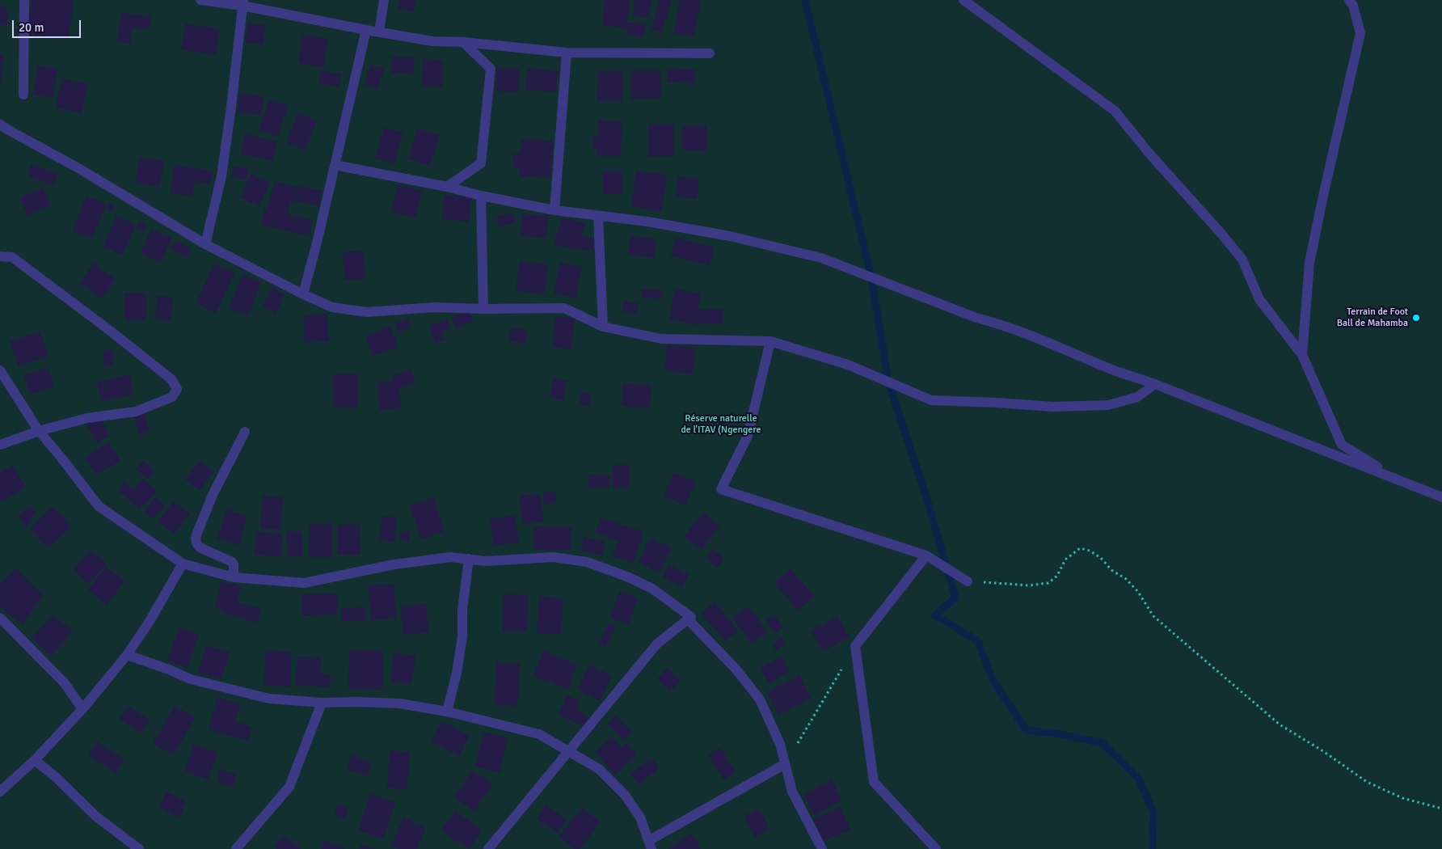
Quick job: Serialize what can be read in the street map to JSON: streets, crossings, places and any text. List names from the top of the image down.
{
  "parks": ["Réserve naturelle de l'ITAV (Ngengere"],
  "places": ["Terrain de Foot Ball de Mahamba"],
  "scale_bar": "20 m"
}
